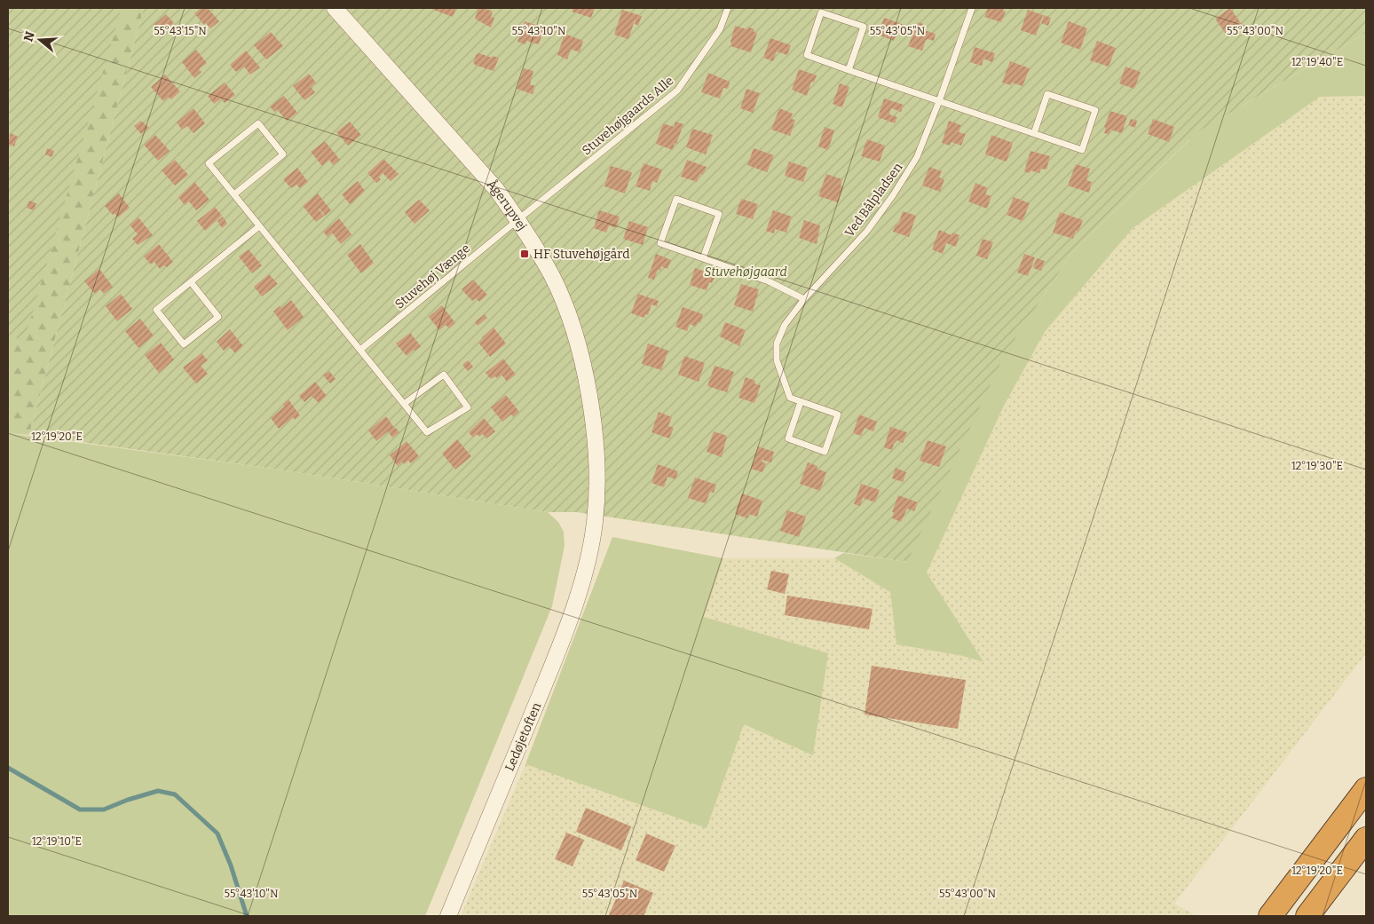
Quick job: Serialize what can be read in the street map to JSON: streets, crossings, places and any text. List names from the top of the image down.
{
  "streets": {
    "street": ["Ågerupvej", "Ledøjetoften"],
    "lane": ["Stuvehøjgaards Alle", "Ved Bålpladsen", "Stuvehøj Vænge"]
  },
  "crossings": [
    ["Stuvehøjgaards Alle", "Ågerupvej"],
    ["Stuvehøjgaards Alle", "Stuvehøj Vænge"],
    ["Ågerupvej", "Stuvehøj Vænge"],
    ["Ågerupvej", "Ledøjetoften"]
  ],
  "parks": ["Stuvehøjgaard"],
  "places": {
    "transit": ["HF Stuvehøjgård"]
  },
  "north": "left",
  "coordinates": [
    "55°43'15\"N",
    "55°43'10\"N",
    "55°43'05\"N",
    "55°43'00\"N",
    "12°19'40\"E",
    "12°19'20\"E",
    "12°19'30\"E",
    "12°19'10\"E"
  ]
}
